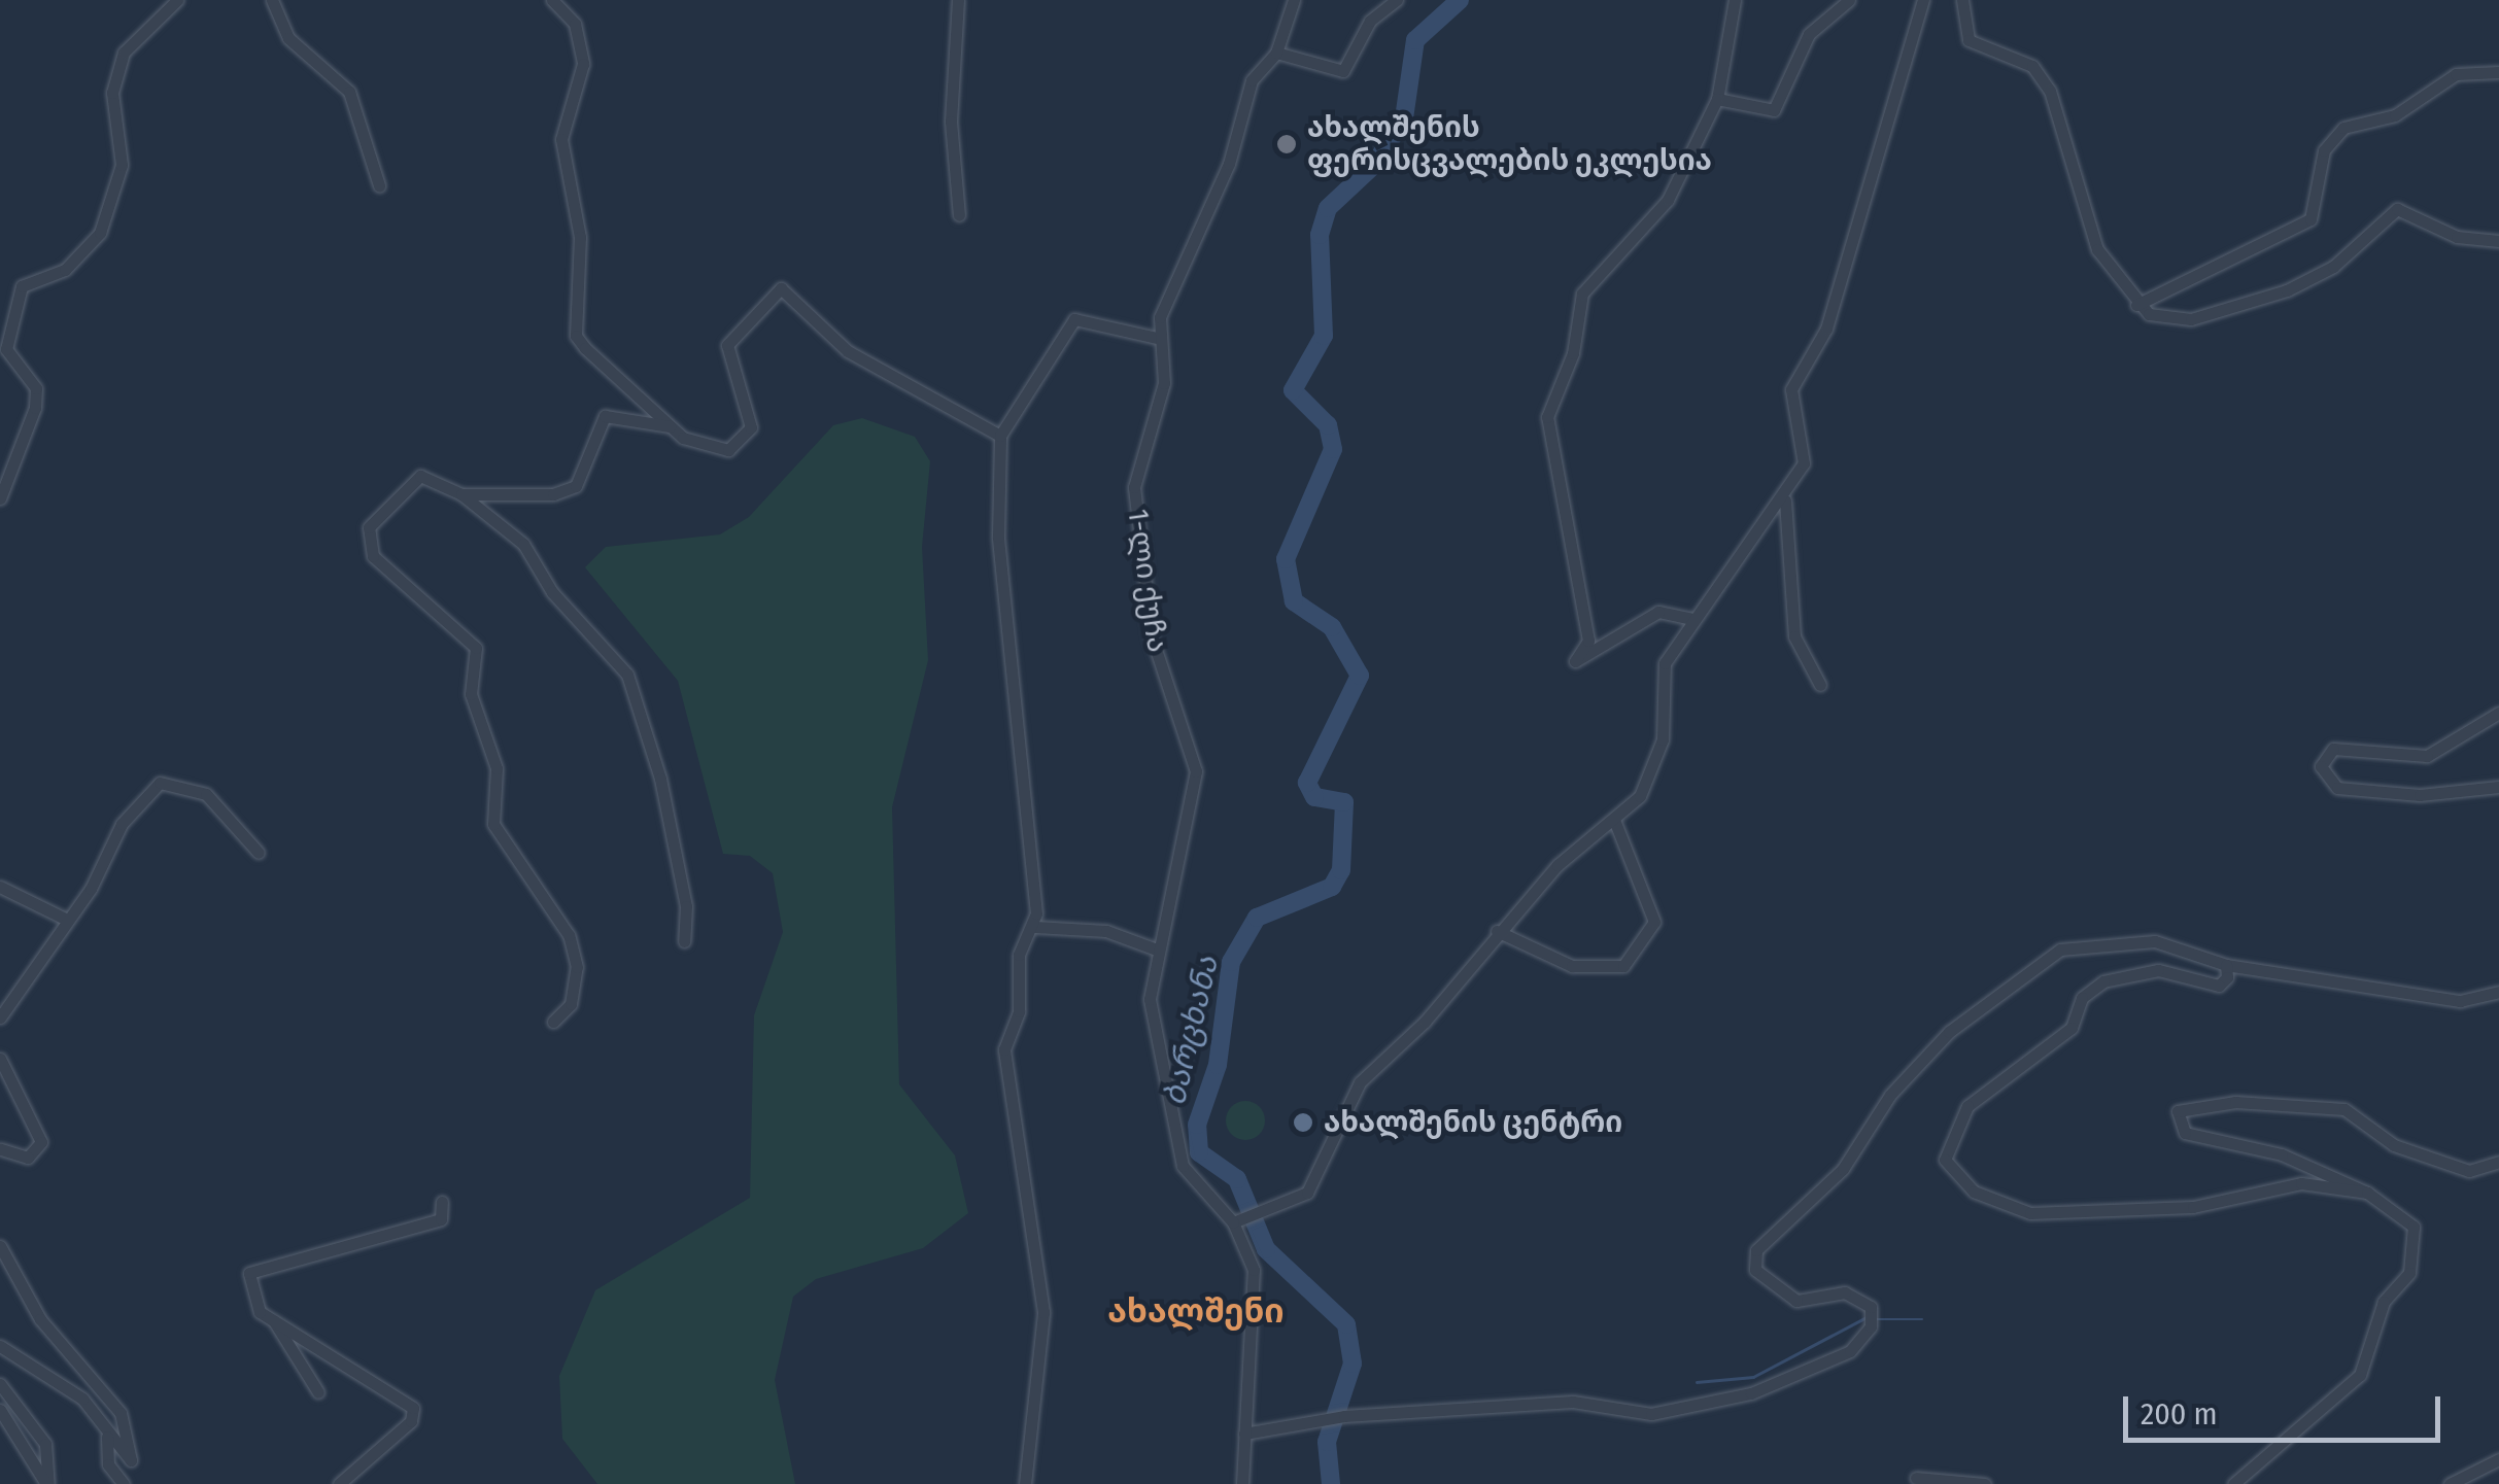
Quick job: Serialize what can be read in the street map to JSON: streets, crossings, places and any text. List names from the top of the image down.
{
  "streets": {
    "street": ["1-ლი ქუჩა"]
  },
  "districts": ["ახალშენი"],
  "water": ["ბარცხანა"],
  "places": ["ახალშენის ფერისცვალების ეკლესია", "ახალშენის ცენტრი"],
  "scale_bar": "200 m"
}
